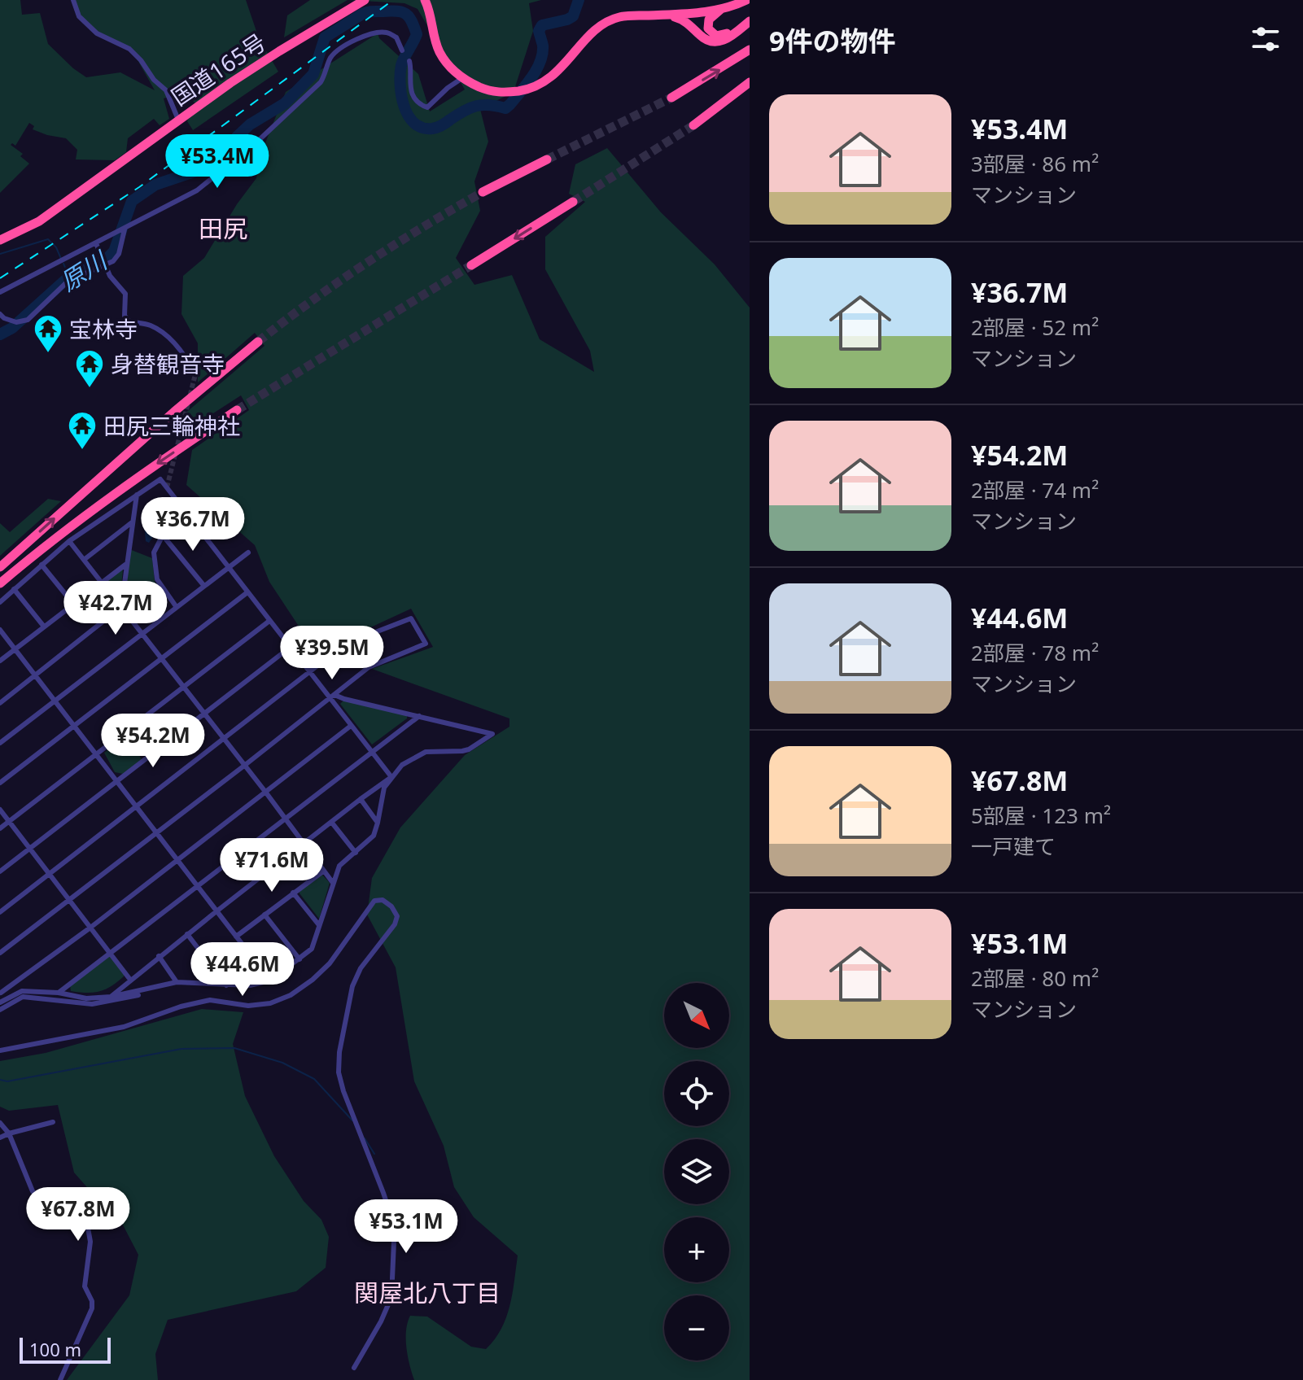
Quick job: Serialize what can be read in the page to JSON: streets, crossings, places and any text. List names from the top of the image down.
{
  "streets": {
    "highway": ["国道165号"]
  },
  "districts": ["田尻", "関屋北八丁目"],
  "water": ["原川"],
  "places": {
    "temple": ["宝林寺", "身替観音寺", "田尻三輪神社"]
  },
  "scale_bar": "100 m",
  "north": "bottom right",
  "page": {
    "heading": "9件の物件",
    "list": [
      {
        "name": "¥53.4M",
        "note": "3部屋 · 86 m² · マンション"
      },
      {
        "name": "¥36.7M",
        "note": "2部屋 · 52 m² · マンション"
      },
      {
        "name": "¥54.2M",
        "note": "2部屋 · 74 m² · マンション"
      },
      {
        "name": "¥44.6M",
        "note": "2部屋 · 78 m² · マンション"
      },
      {
        "name": "¥67.8M",
        "note": "5部屋 · 123 m² · 一戸建て"
      },
      {
        "name": "¥53.1M",
        "note": "2部屋 · 80 m² · マンション"
      }
    ],
    "price": [
      "¥53.4M",
      "¥36.7M",
      "¥42.7M",
      "¥39.5M",
      "¥54.2M",
      "¥71.6M",
      "¥44.6M",
      "¥67.8M",
      "¥53.1M"
    ],
    "map_buttons": ["+", "−"],
    "scale": "100 m"
  }
}
